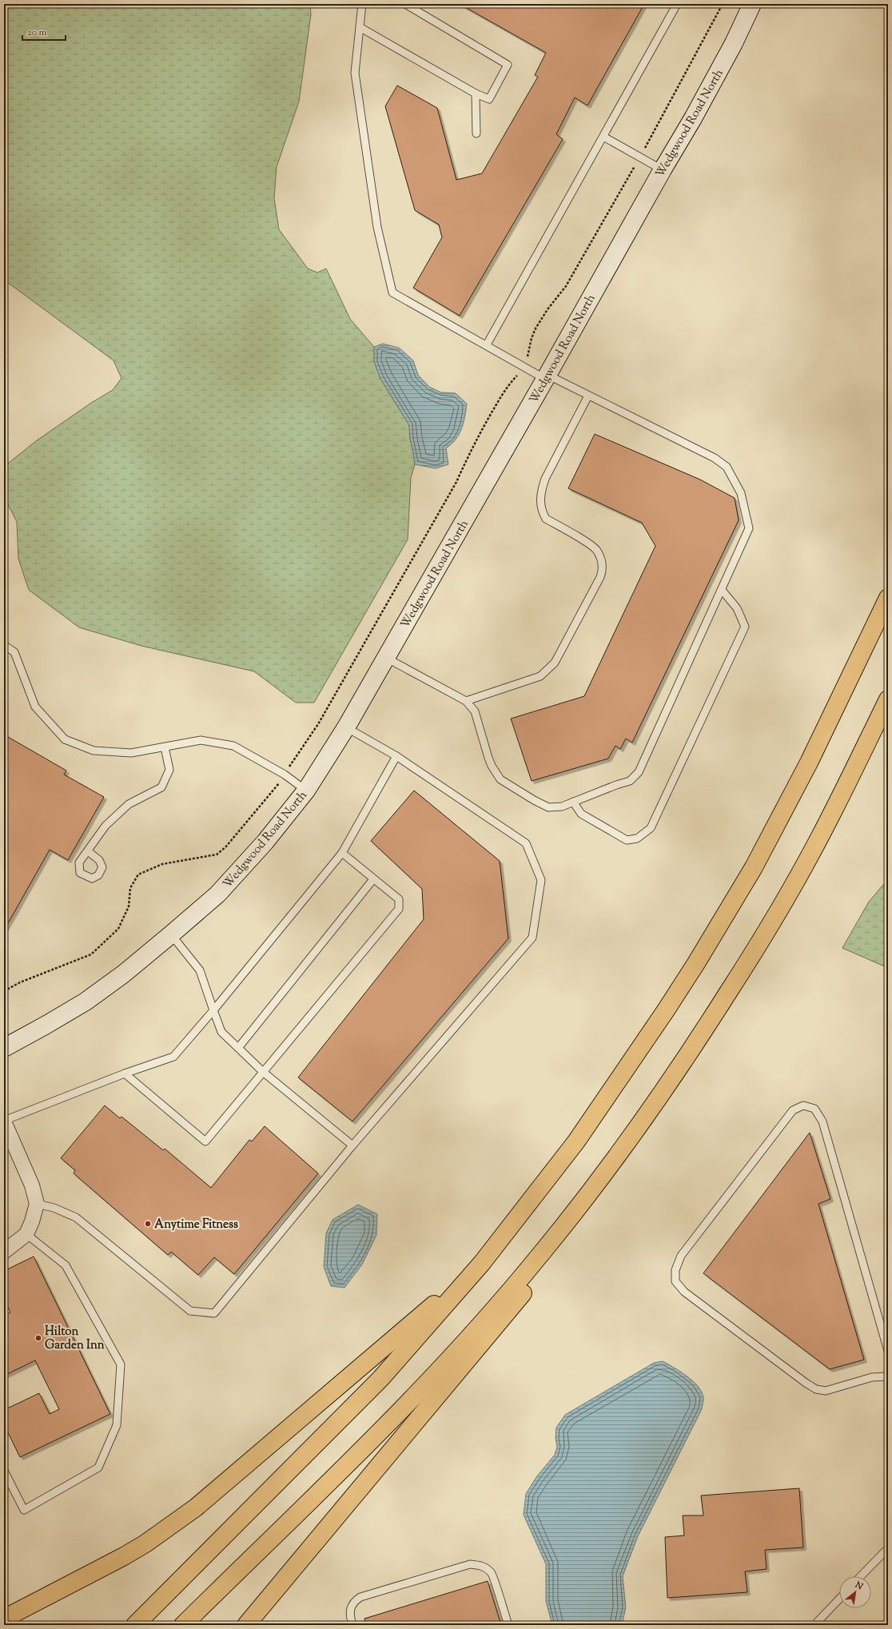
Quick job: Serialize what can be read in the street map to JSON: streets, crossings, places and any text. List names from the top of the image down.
{
  "streets": {
    "street": ["Wedgwood Road North"]
  },
  "places": ["Anytime Fitness", "Hilton Garden Inn"],
  "scale_bar": "20 m",
  "north": "top right"
}
